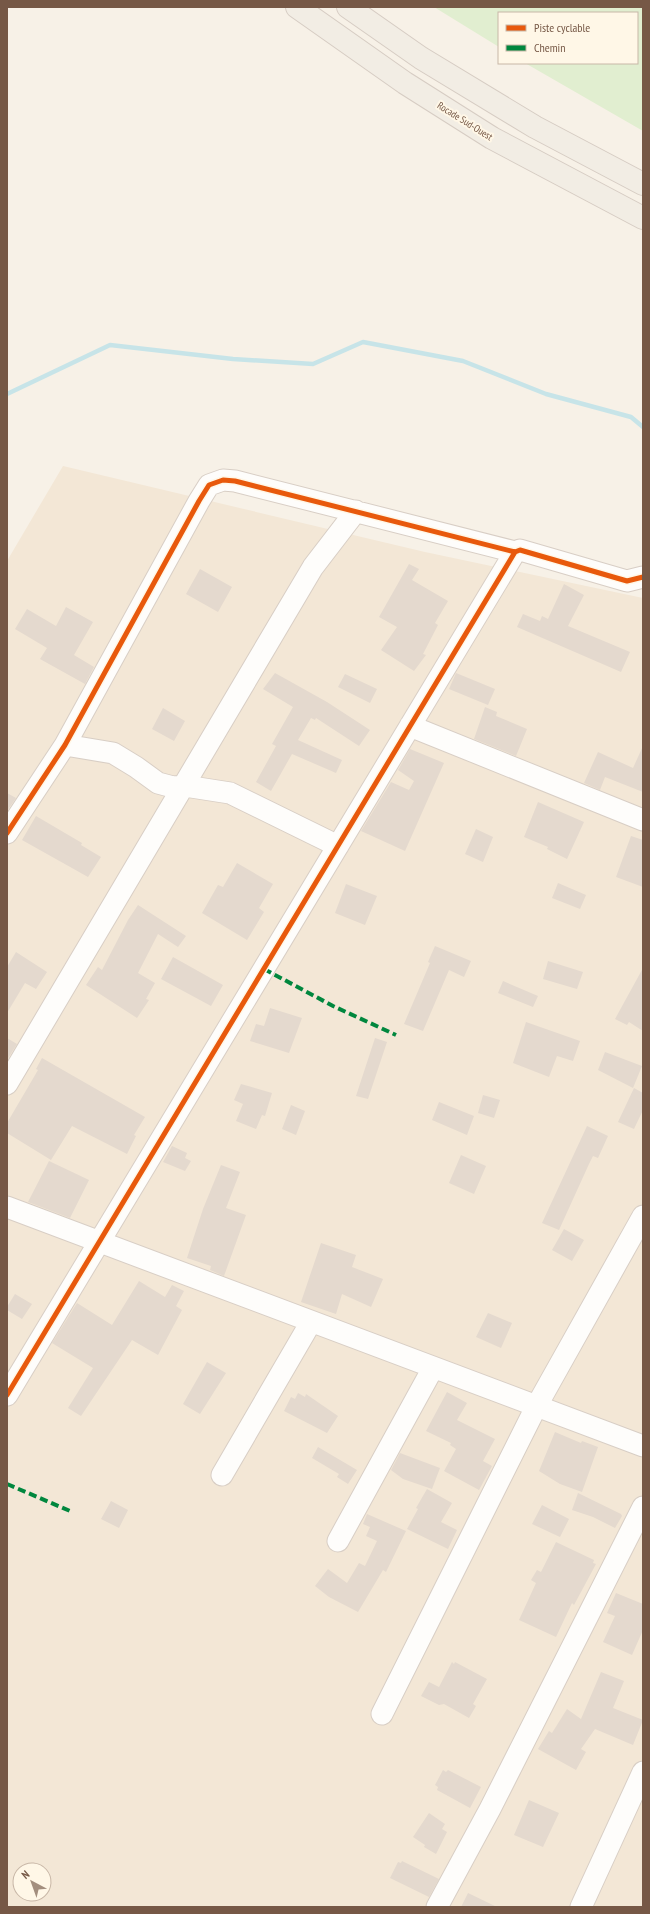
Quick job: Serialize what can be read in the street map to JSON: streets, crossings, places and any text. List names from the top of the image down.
{
  "streets": {
    "main road": ["Rocade Sud-Ouest"]
  },
  "legend": ["Piste cyclable", "Chemin"],
  "north": "top left"
}
